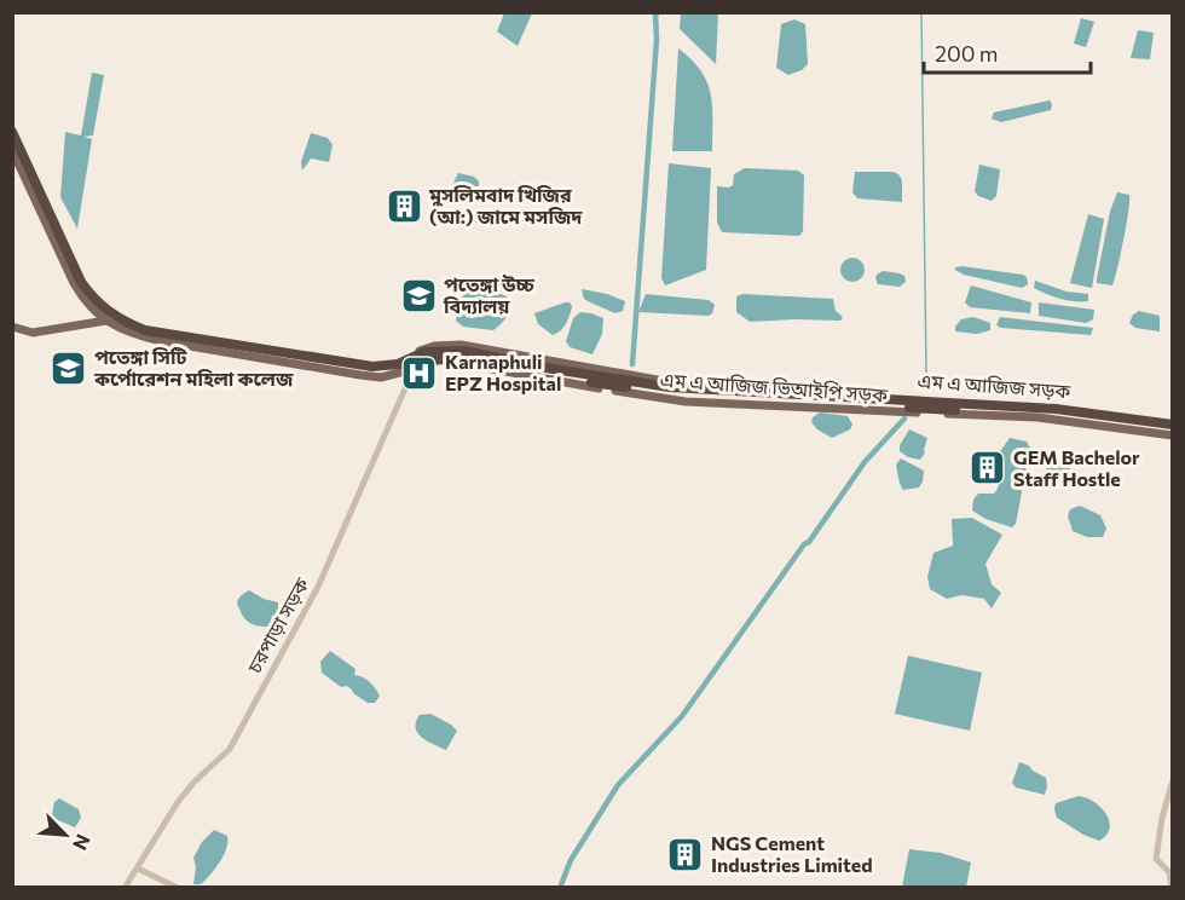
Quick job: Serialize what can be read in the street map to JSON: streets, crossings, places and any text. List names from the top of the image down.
{
  "streets": {
    "main road": ["এম এ আজিজ সড়ক", "এম এ আজিজ ভিআইপি সড়ক"],
    "street": ["চরপাড়া সড়ক"]
  },
  "crossings": [
    ["এম এ আজিজ সড়ক", "এম এ আজিজ ভিআইপি সড়ক"],
    ["এম এ আজিজ ভিআইপি সড়ক", "চরপাড়া সড়ক"]
  ],
  "places": {
    "building": ["মুসলিমবাদ খিজির (আ:) জামে মসজিদ", "GEM Bachelor Staff Hostle", "NGS Cement Industries Limited"],
    "school or university": ["পতেঙ্গা উচ্চ বিদ্যালয়", "পতেঙ্গা সিটি কর্পোরেশন মহিলা কলেজ"],
    "hospital": ["Karnaphuli EPZ Hospital"]
  },
  "scale_bar": "200 m",
  "north": "bottom right"
}
